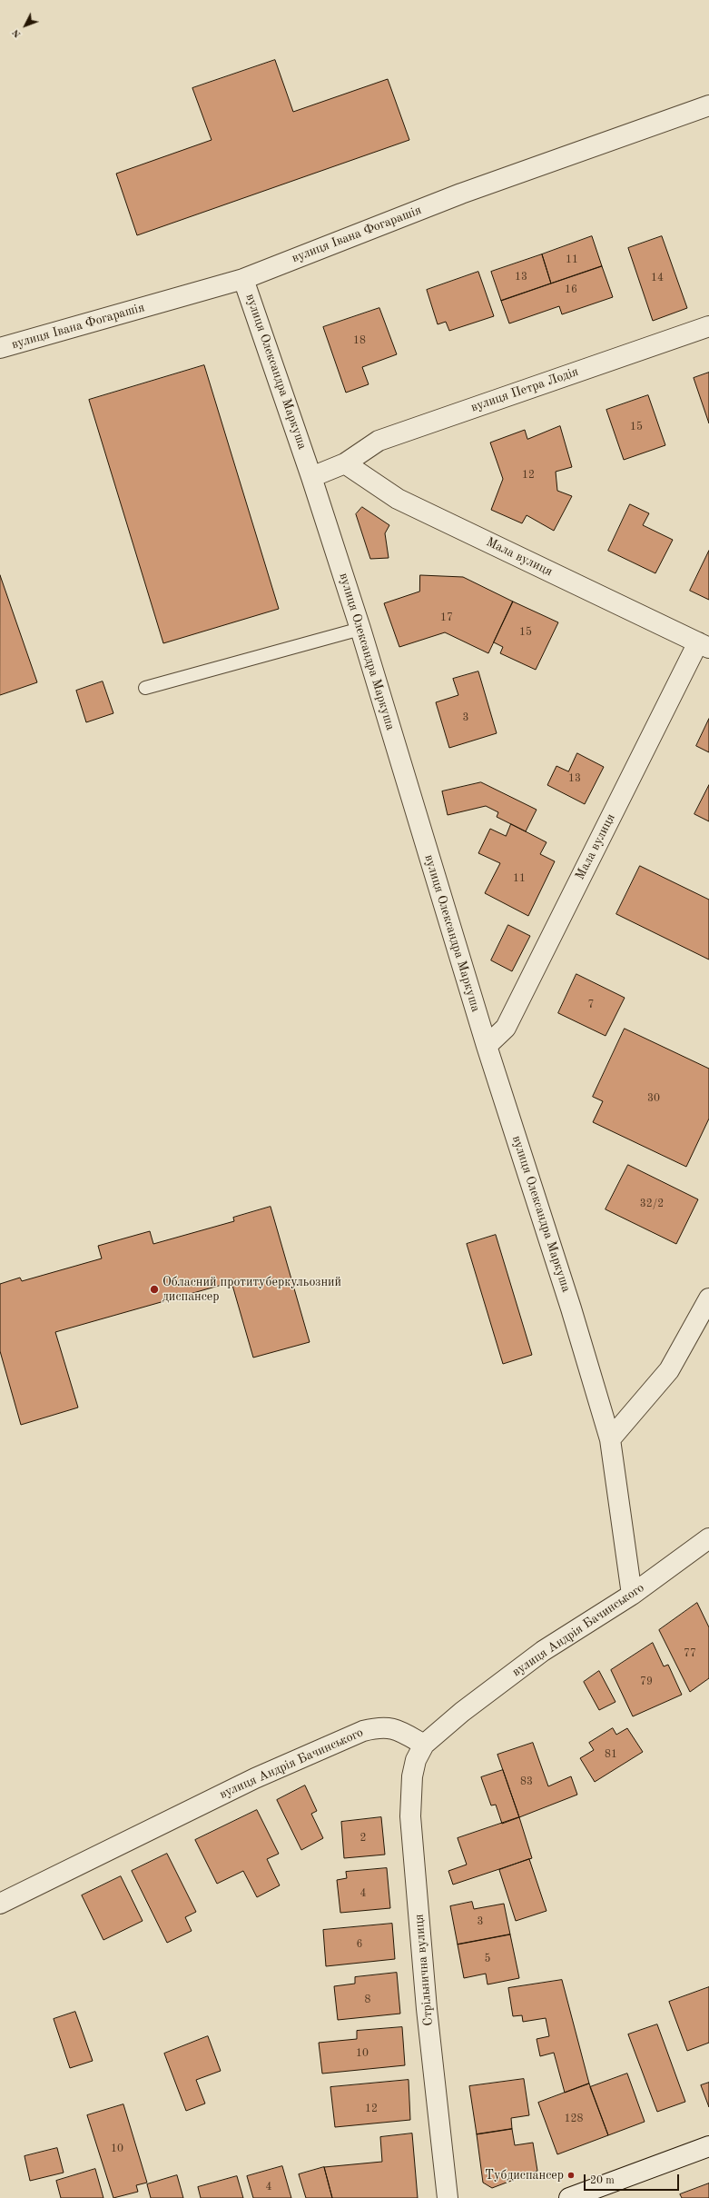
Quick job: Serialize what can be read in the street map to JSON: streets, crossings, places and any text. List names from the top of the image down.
{
  "streets": {
    "street": [
      "вулиця Івана Фогарашія",
      "вулиця Олександра Маркуша",
      "вулиця Петра Лодія",
      "Мала вулиця",
      "вулиця Андрія Бачинського",
      "Стрільнична вулиця"
    ]
  },
  "crossings": [
    ["вулиця Івана Фогарашія", "вулиця Олександра Маркуша"],
    ["вулиця Олександра Маркуша", "вулиця Петра Лодія"],
    ["вулиця Олександра Маркуша", "Мала вулиця"],
    ["вулиця Олександра Маркуша", "вулиця Андрія Бачинського"],
    ["вулиця Петра Лодія", "Мала вулиця"],
    ["вулиця Андрія Бачинського", "Стрільнична вулиця"]
  ],
  "places": ["Обласний протитуберкульозний диспансер", "Тубдиспансер"],
  "house_numbers": [
    "11",
    "13",
    "14",
    "16",
    "18",
    "15",
    "12",
    "17",
    "15",
    "3",
    "13",
    "11",
    "7",
    "30",
    "32/2",
    "77",
    "79",
    "81",
    "83",
    "2",
    "4",
    "3",
    "6",
    "5",
    "8",
    "10",
    "12",
    "128",
    "10",
    "4"
  ],
  "scale_bar": "20 m",
  "north": "bottom left"
}
